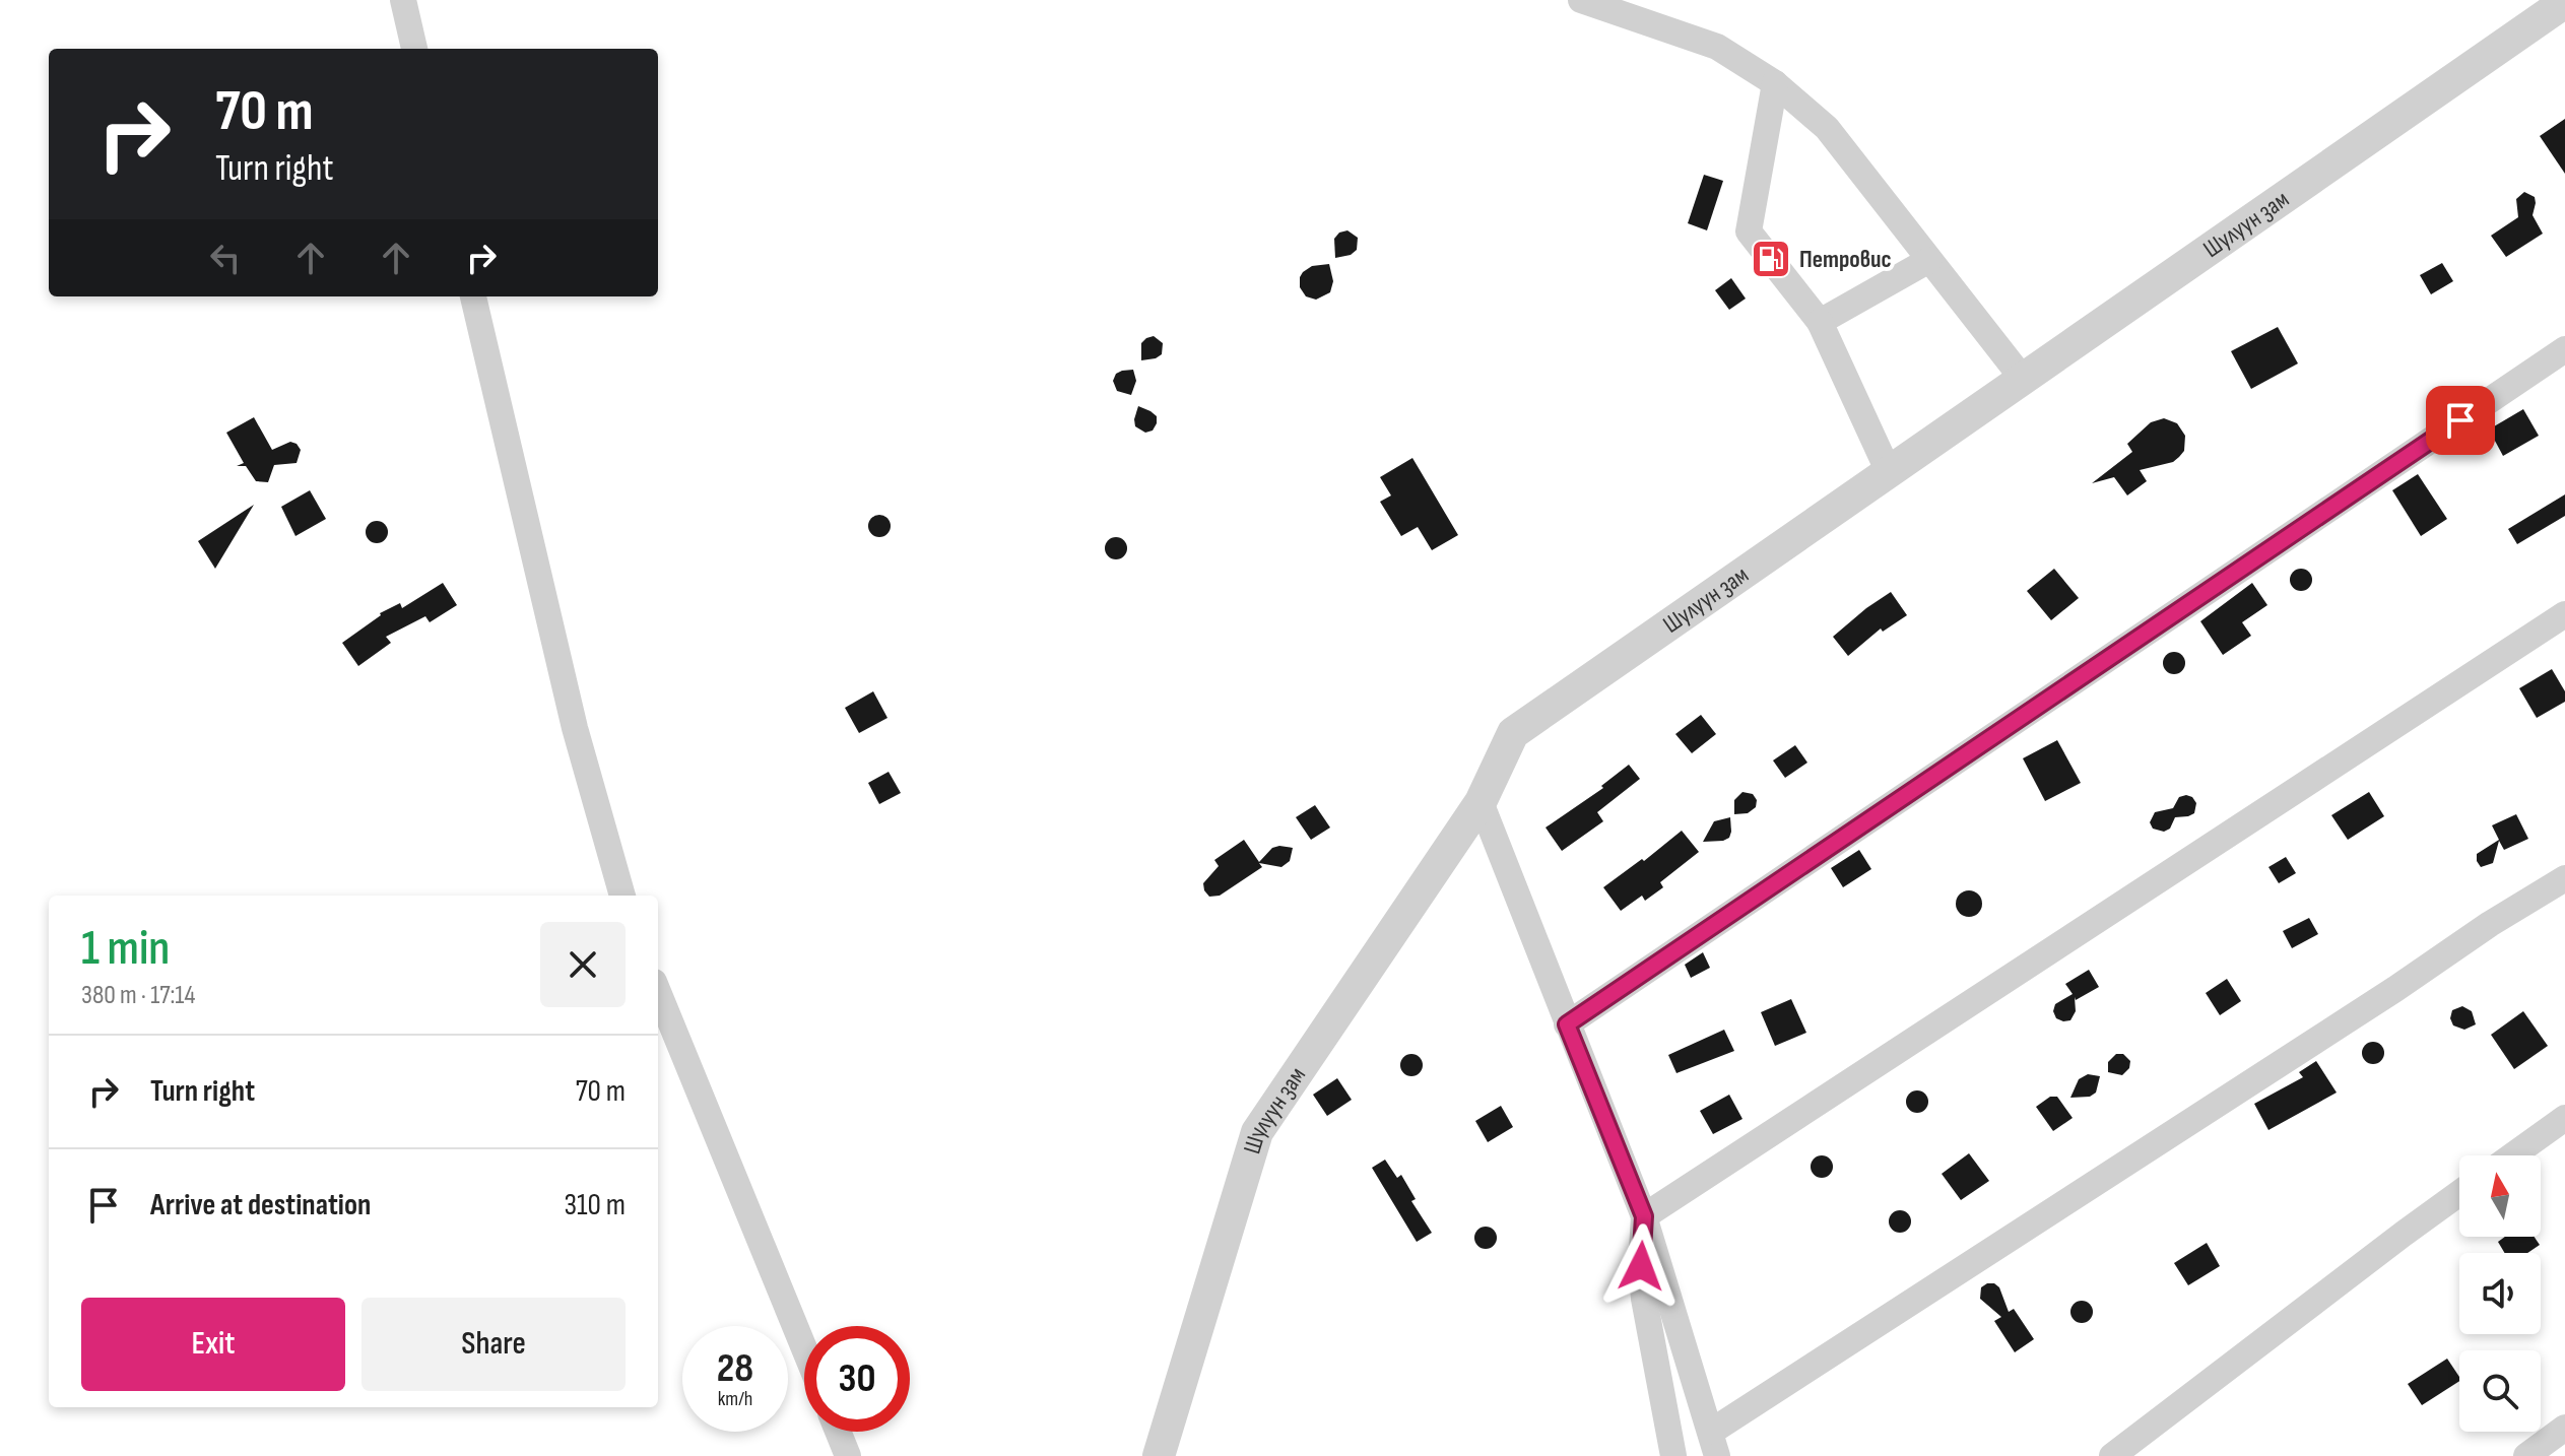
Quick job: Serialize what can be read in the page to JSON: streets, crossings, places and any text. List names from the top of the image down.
{
  "streets": {
    "street": ["Шулуун зам"]
  },
  "places": {
    "fuel station": ["Петровис"]
  },
  "north": "top",
  "page": {
    "turn": ["70 m", "Turn right"],
    "heading": ["1 min", "380 m · 17:14"],
    "list": [
      {
        "name": "Turn right",
        "value": "70 m"
      },
      {
        "name": "Arrive at destination",
        "value": "310 m"
      }
    ],
    "buttons": ["Exit", "Share"],
    "speed": "28 km/h",
    "limit": "30"
  }
}
